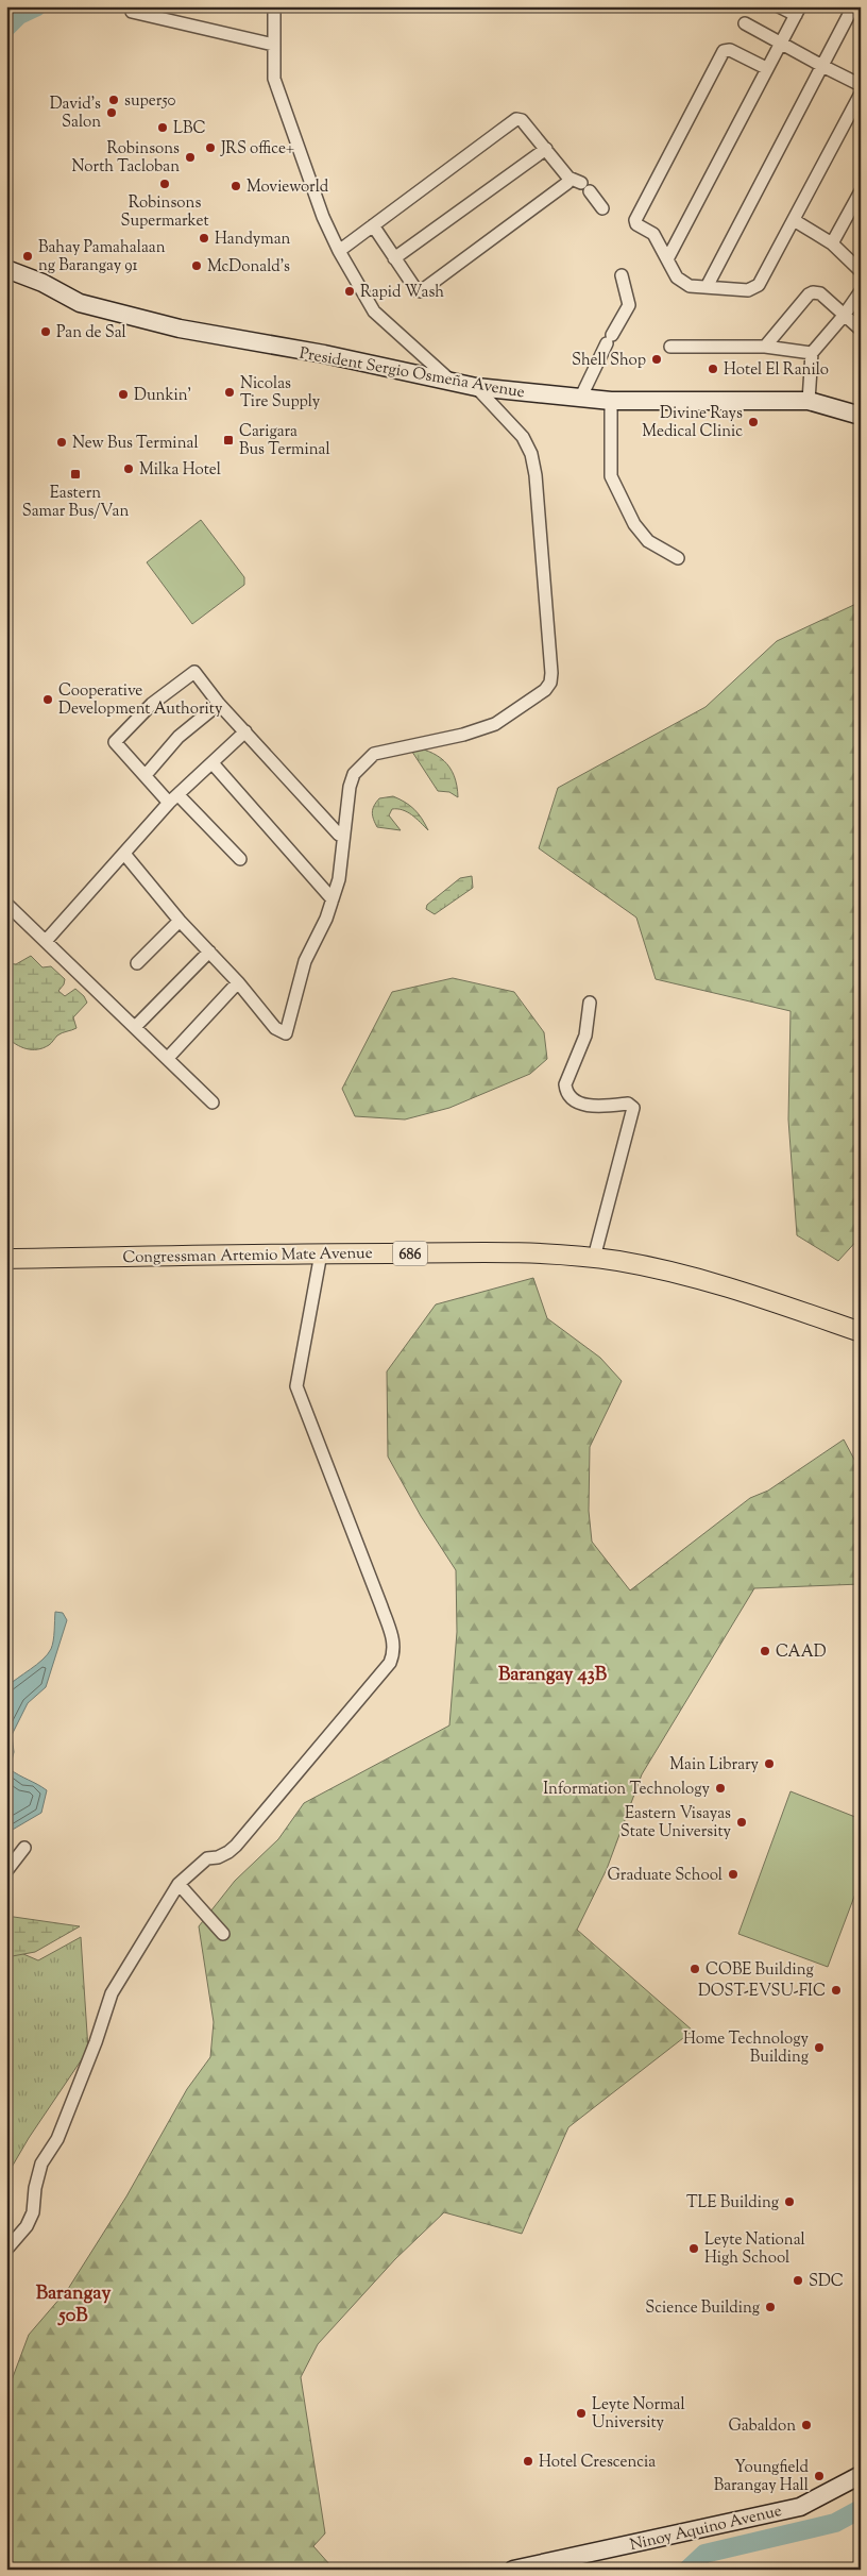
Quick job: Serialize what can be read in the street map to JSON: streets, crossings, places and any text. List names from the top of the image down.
{
  "streets": {
    "main road": [
      "President Sergio Osmeña Avenue",
      "686",
      "Congressman Artemio Mate Avenue",
      "Ninoy Aquino Avenue"
    ]
  },
  "districts": ["Barangay 43B", "Barangay 50B"],
  "places": {
    "other": [
      "super50",
      "David's Salon",
      "LBC",
      "JRS office+",
      "Robinsons North Tacloban",
      "Robinsons Supermarket",
      "Movieworld",
      "Handyman",
      "Bahay Pamahalaan ng Barangay 91",
      "McDonald's",
      "Rapid Wash",
      "Pan de Sal",
      "Shell Shop",
      "Hotel El Ranilo",
      "Nicolas Tire Supply",
      "Dunkin'",
      "Divine Rays Medical Clinic",
      "New Bus Terminal",
      "Milka Hotel",
      "Cooperative Development Authority",
      "CAAD",
      "Main Library",
      "Information Technology",
      "Eastern Visayas State University",
      "Graduate School",
      "COBE Building",
      "DOST-EVSU-FIC",
      "Home Technology Building",
      "TLE Building",
      "Leyte National High School",
      "SDC",
      "Science Building",
      "Leyte Normal University",
      "Gabaldon",
      "Hotel Crescencia",
      "Youngfield Barangay Hall"
    ],
    "transit": ["Carigara Bus Terminal", "Eastern Samar Bus/Van"]
  }
}
